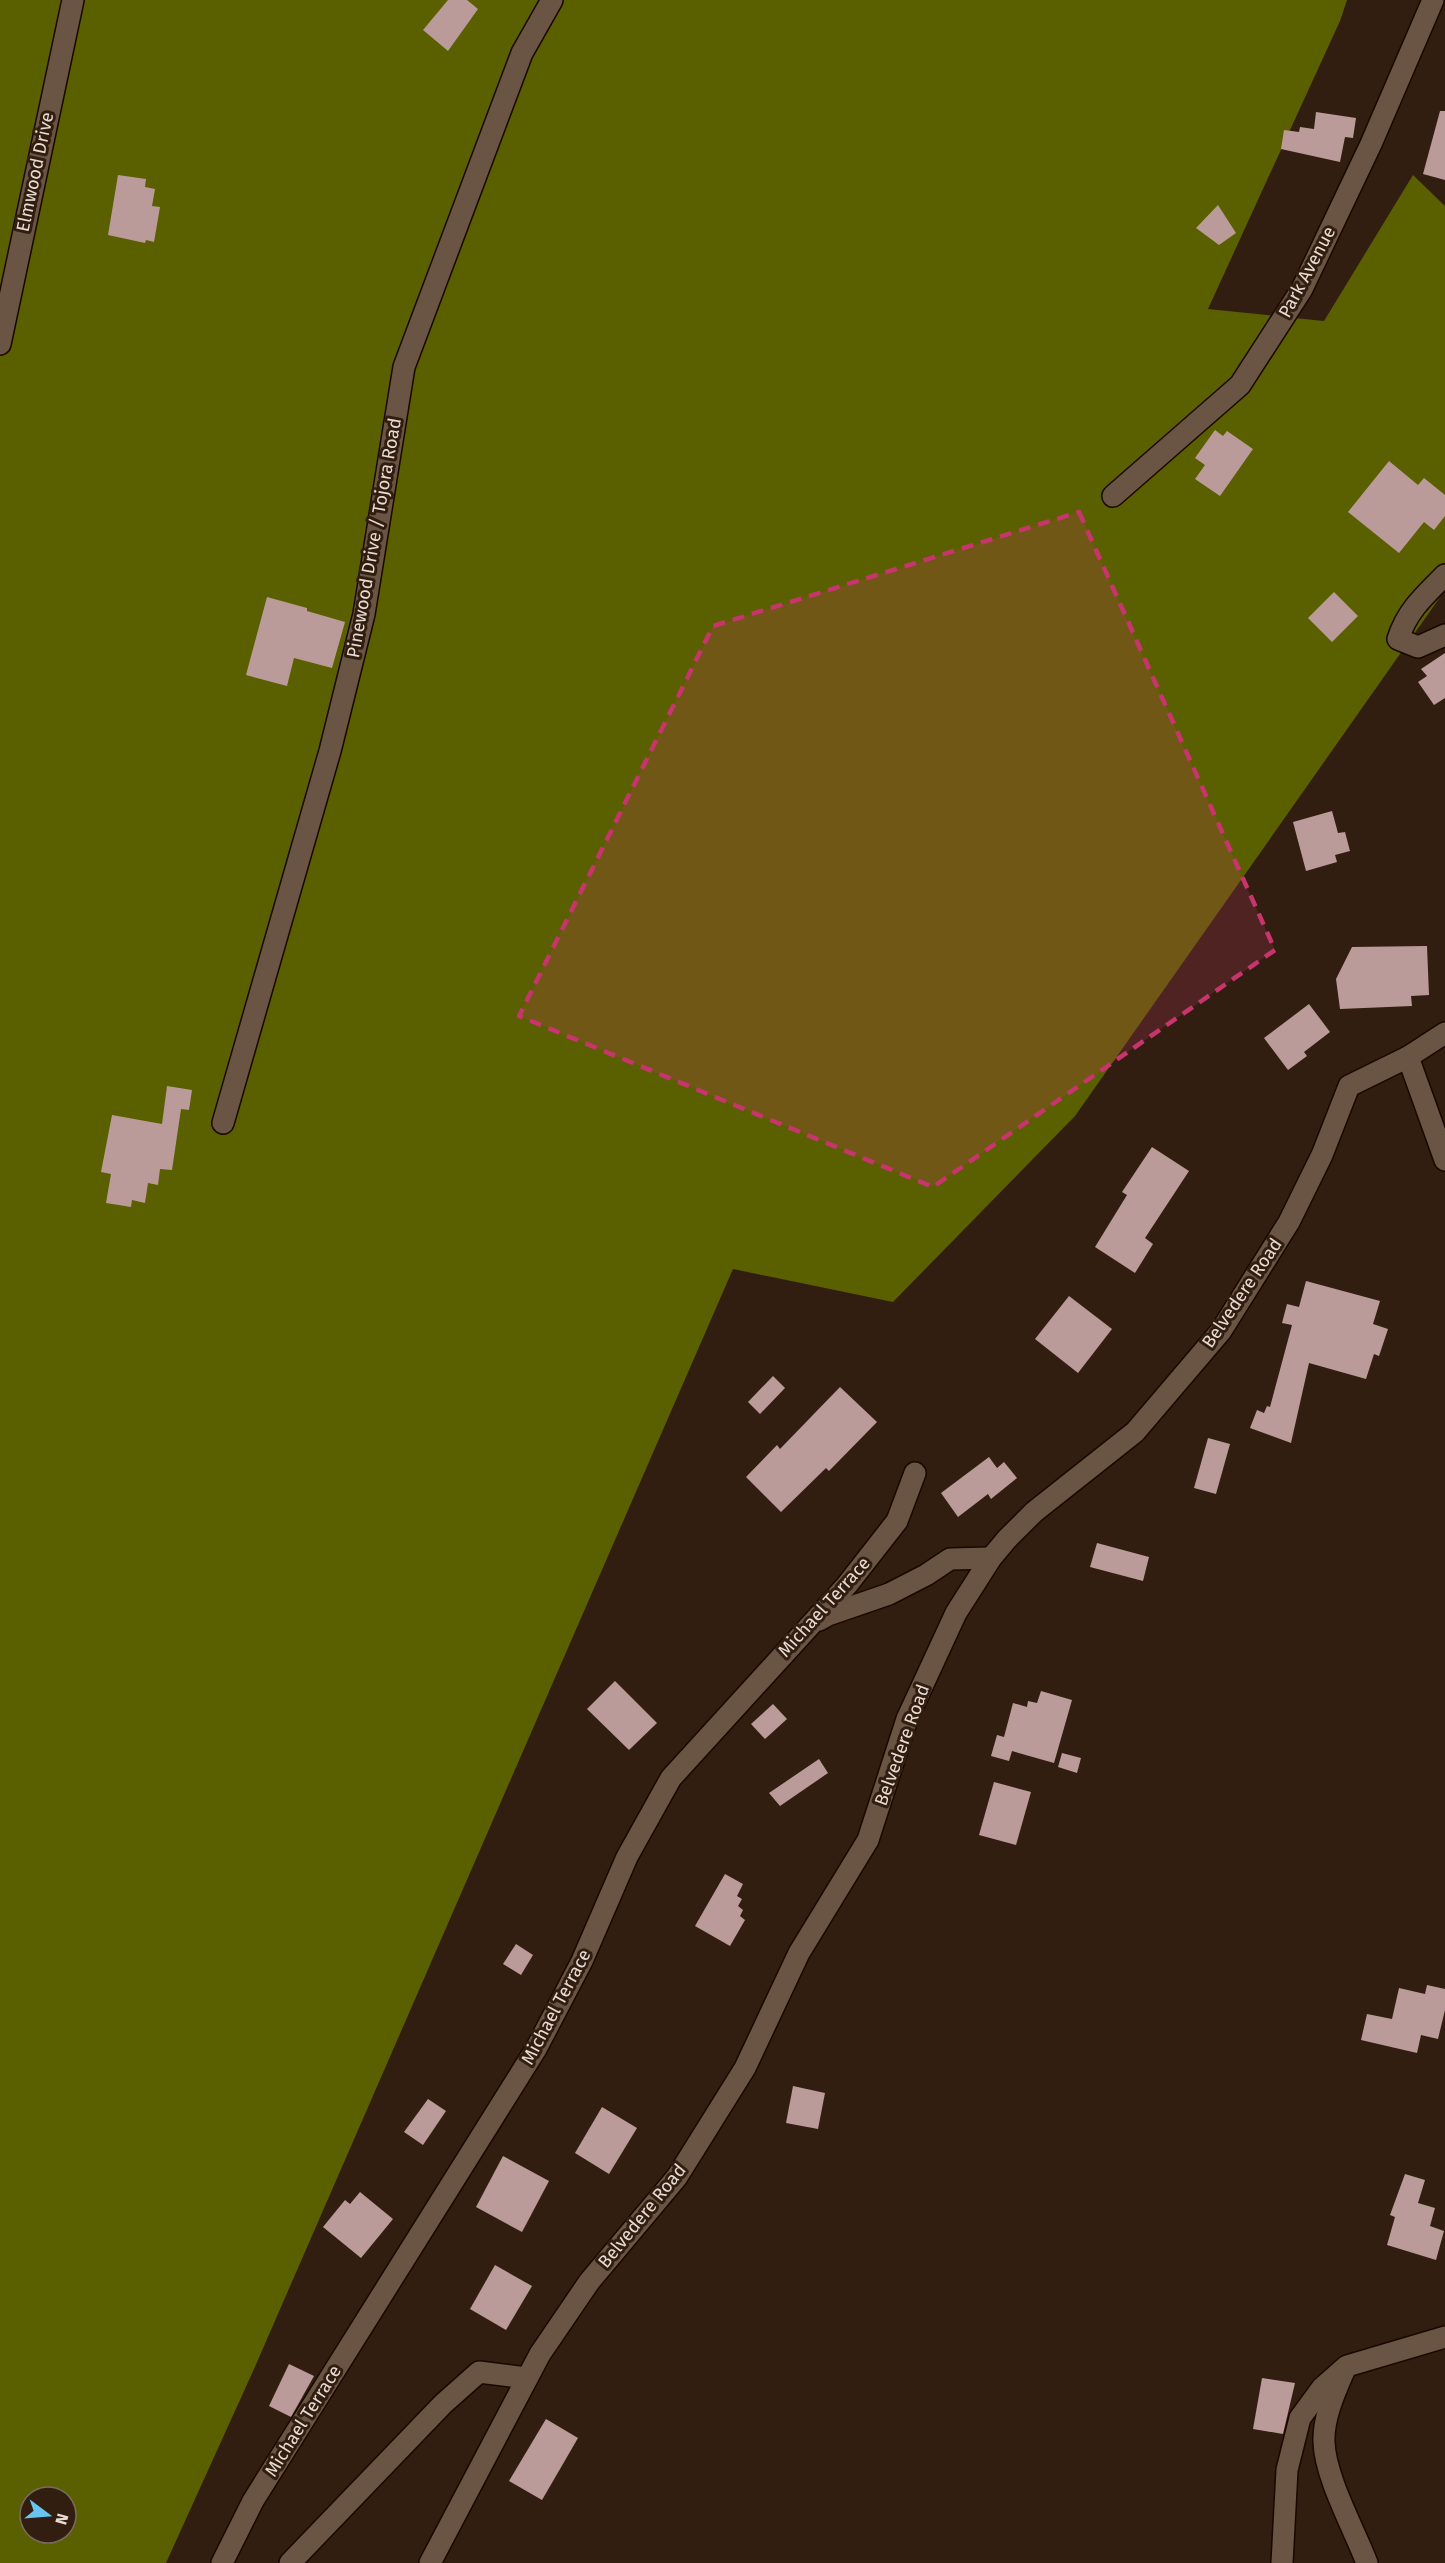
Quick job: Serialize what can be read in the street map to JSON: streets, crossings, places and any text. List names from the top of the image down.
{
  "streets": {
    "street": [
      "Elmwood Drive",
      "Park Avenue",
      "Pinewood Drive / Tojora Road",
      "Belvedere Road",
      "Michael Terrace"
    ]
  },
  "north": "right"
}
